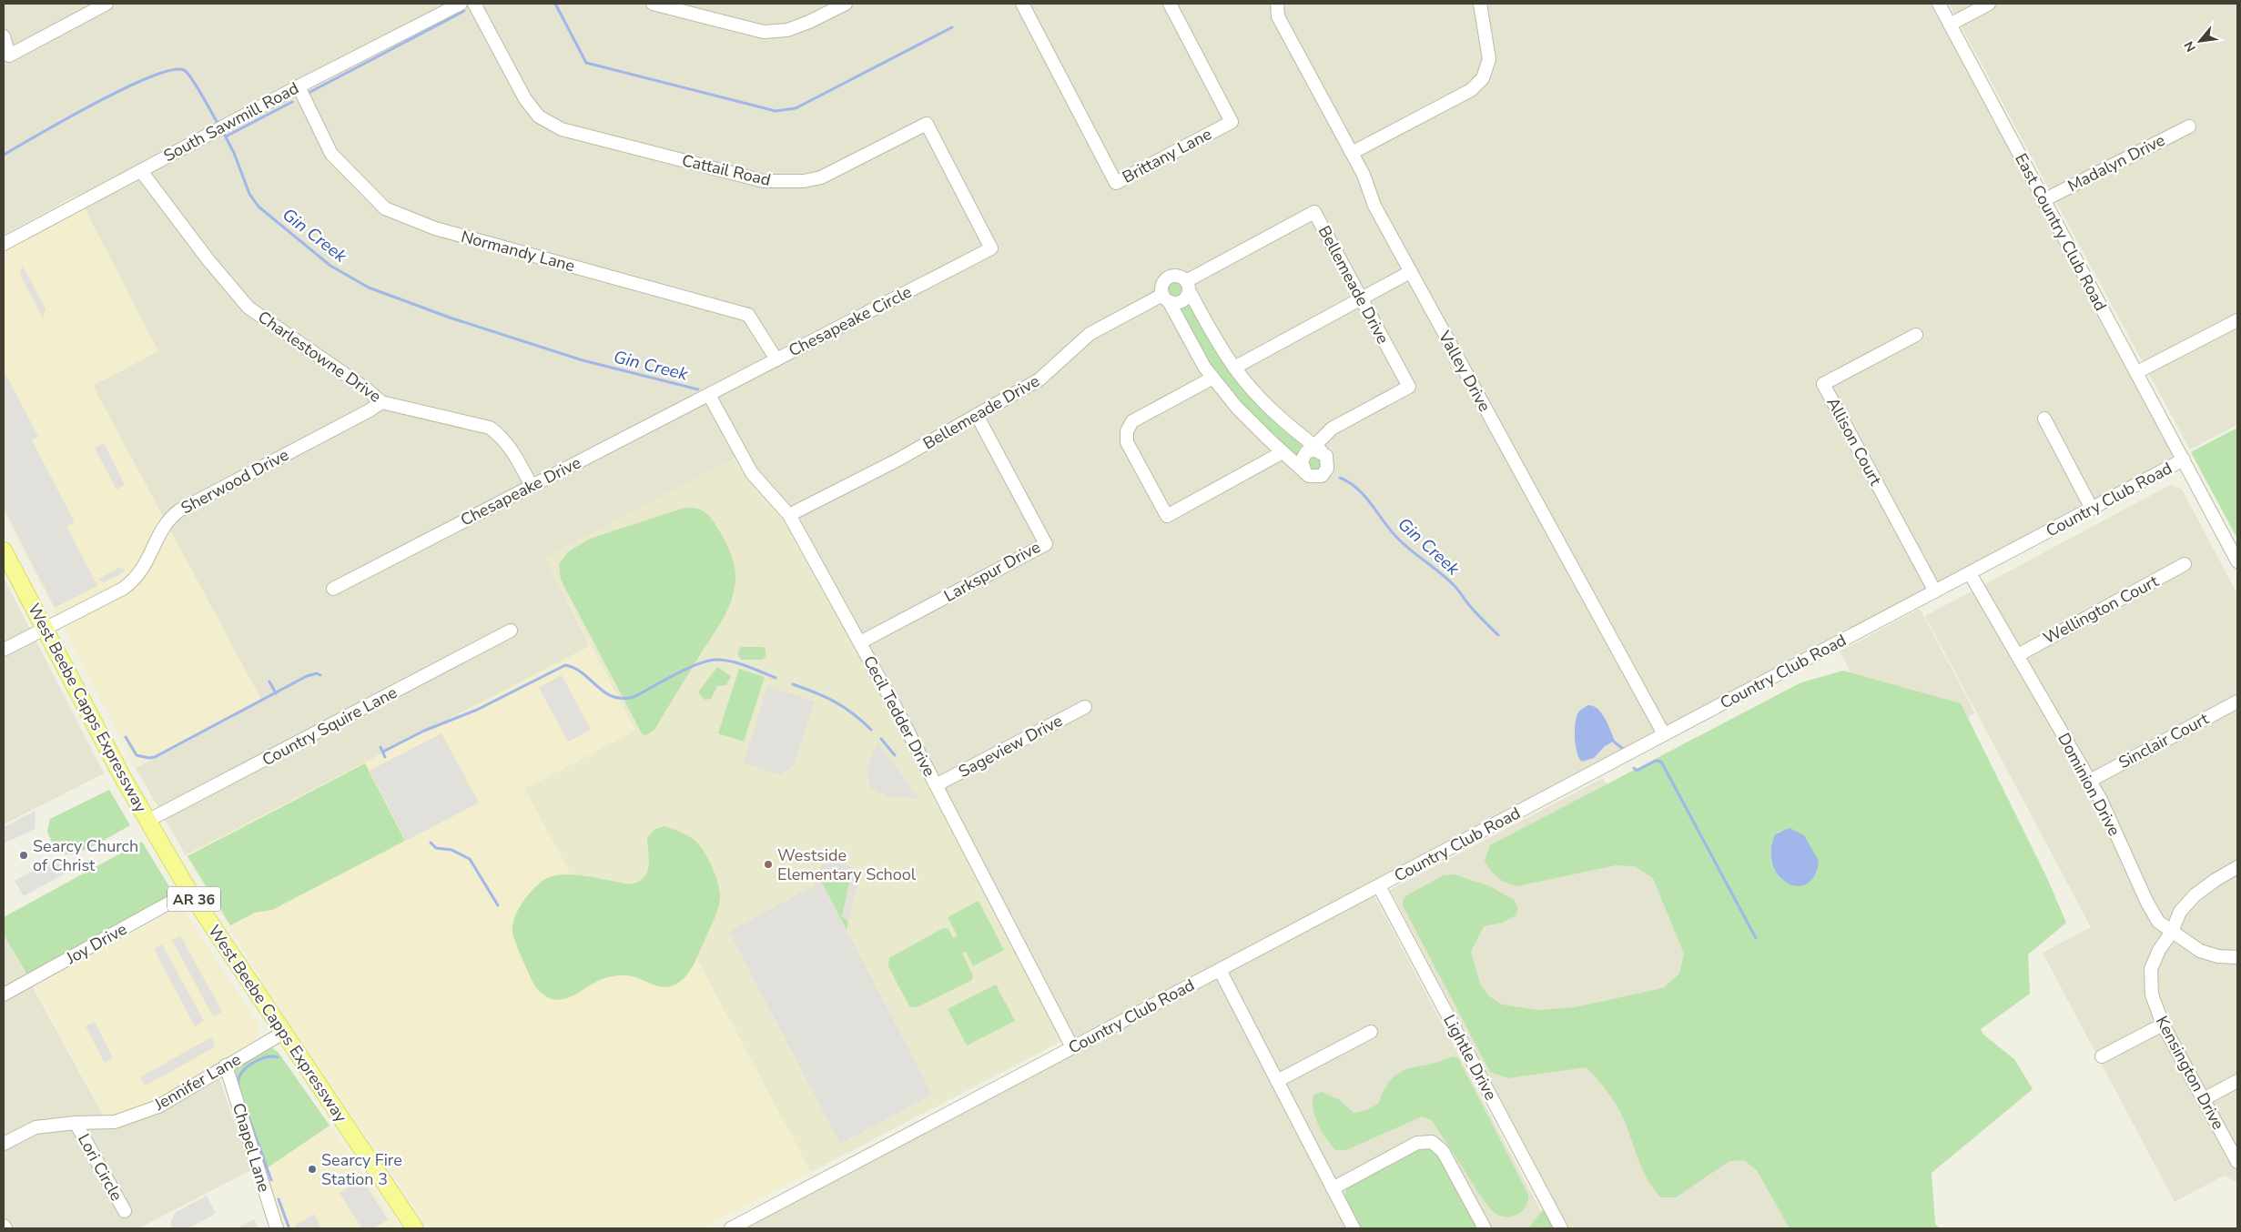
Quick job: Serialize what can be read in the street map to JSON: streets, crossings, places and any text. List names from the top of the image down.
{
  "streets": {
    "main road": ["West Beebe Capps Expressway", "AR 36"],
    "street": [
      "South Sawmill Road",
      "Brittany Lane",
      "Madalyn Drive",
      "Cattail Road",
      "East Country Club Road",
      "Normandy Lane",
      "Bellemeade Drive",
      "Chesapeake Circle",
      "Charlestowne Drive",
      "Valley Drive",
      "Allison Court",
      "Sherwood Drive",
      "Chesapeake Drive",
      "Country Club Road",
      "Larkspur Drive",
      "Wellington Court",
      "Cecil Tedder Drive",
      "Country Squire Lane",
      "Sinclair Court",
      "Sageview Drive",
      "Dominion Drive",
      "Joy Drive",
      "Lightle Drive",
      "Kensington Drive",
      "Jennifer Lane",
      "Chapel Lane",
      "Lori Circle"
    ]
  },
  "crossings": [
    ["South Sawmill Road", "Normandy Lane"],
    ["South Sawmill Road", "Charlestowne Drive"],
    ["Madalyn Drive", "East Country Club Road"],
    ["Cattail Road", "Chesapeake Circle"],
    ["East Country Club Road", "Country Club Road"],
    ["Normandy Lane", "Chesapeake Circle"],
    ["Bellemeade Drive", "Larkspur Drive"],
    ["Bellemeade Drive", "Cecil Tedder Drive"],
    ["Chesapeake Circle", "Chesapeake Drive"],
    ["Chesapeake Circle", "Cecil Tedder Drive"],
    ["Charlestowne Drive", "Sherwood Drive"],
    ["Charlestowne Drive", "Chesapeake Drive"],
    ["Valley Drive", "Country Club Road"],
    ["Allison Court", "Country Club Road"],
    ["Sherwood Drive", "West Beebe Capps Expressway"],
    ["Chesapeake Drive", "Cecil Tedder Drive"],
    ["Country Club Road", "Cecil Tedder Drive"],
    ["Country Club Road", "Dominion Drive"],
    ["Country Club Road", "Lightle Drive"],
    ["Larkspur Drive", "Cecil Tedder Drive"],
    ["Wellington Court", "Dominion Drive"],
    ["West Beebe Capps Expressway", "Country Squire Lane"],
    ["West Beebe Capps Expressway", "Joy Drive"],
    ["West Beebe Capps Expressway", "Jennifer Lane"],
    ["Cecil Tedder Drive", "Sageview Drive"],
    ["Sinclair Court", "Dominion Drive"],
    ["Dominion Drive", "Kensington Drive"],
    ["Jennifer Lane", "Chapel Lane"],
    ["Jennifer Lane", "Lori Circle"]
  ],
  "water": ["Gin Creek"],
  "places": ["Searcy Church of Christ", "Westside Elementary School", "Searcy Fire Station 3"],
  "north": "bottom left"
}
